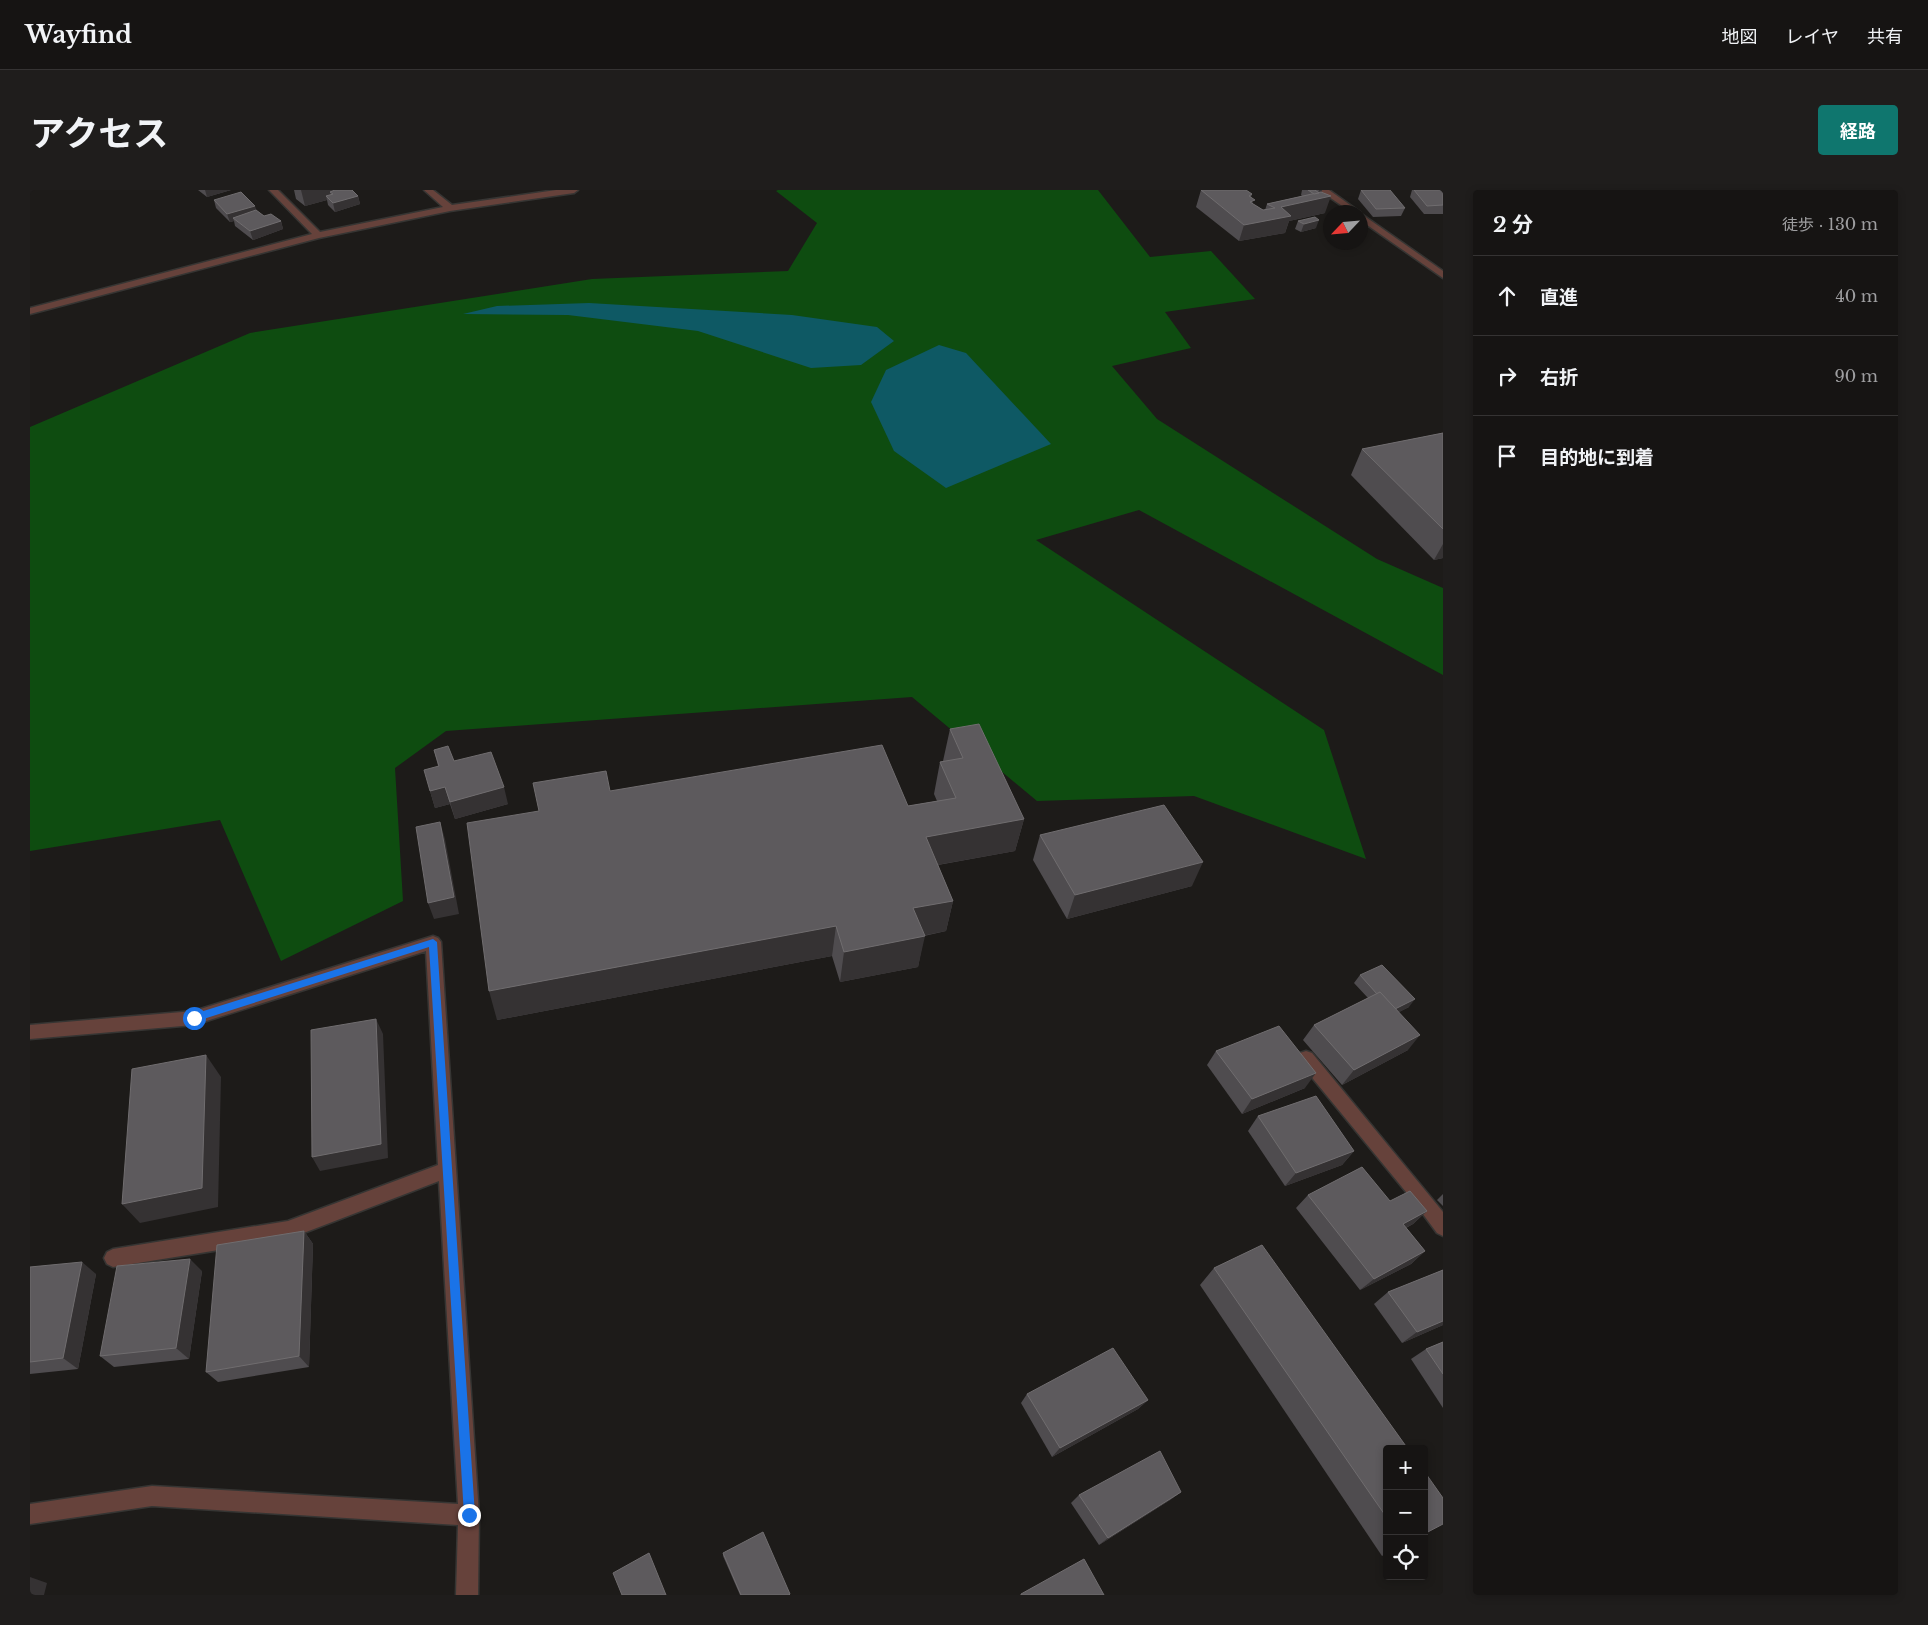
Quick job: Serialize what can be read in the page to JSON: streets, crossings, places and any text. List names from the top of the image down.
{
  "north": "bottom left",
  "page": {
    "header": "Wayfind",
    "nav": ["地図", "レイヤ", "共有"],
    "title": "アクセス",
    "buttons": "経路",
    "heading": ["2 分", "徒歩 · 130 m"],
    "list": [
      ["直進", "40 m"],
      ["右折", "90 m"],
      "目的地に到着"
    ],
    "map_buttons": ["+", "−"]
  }
}
